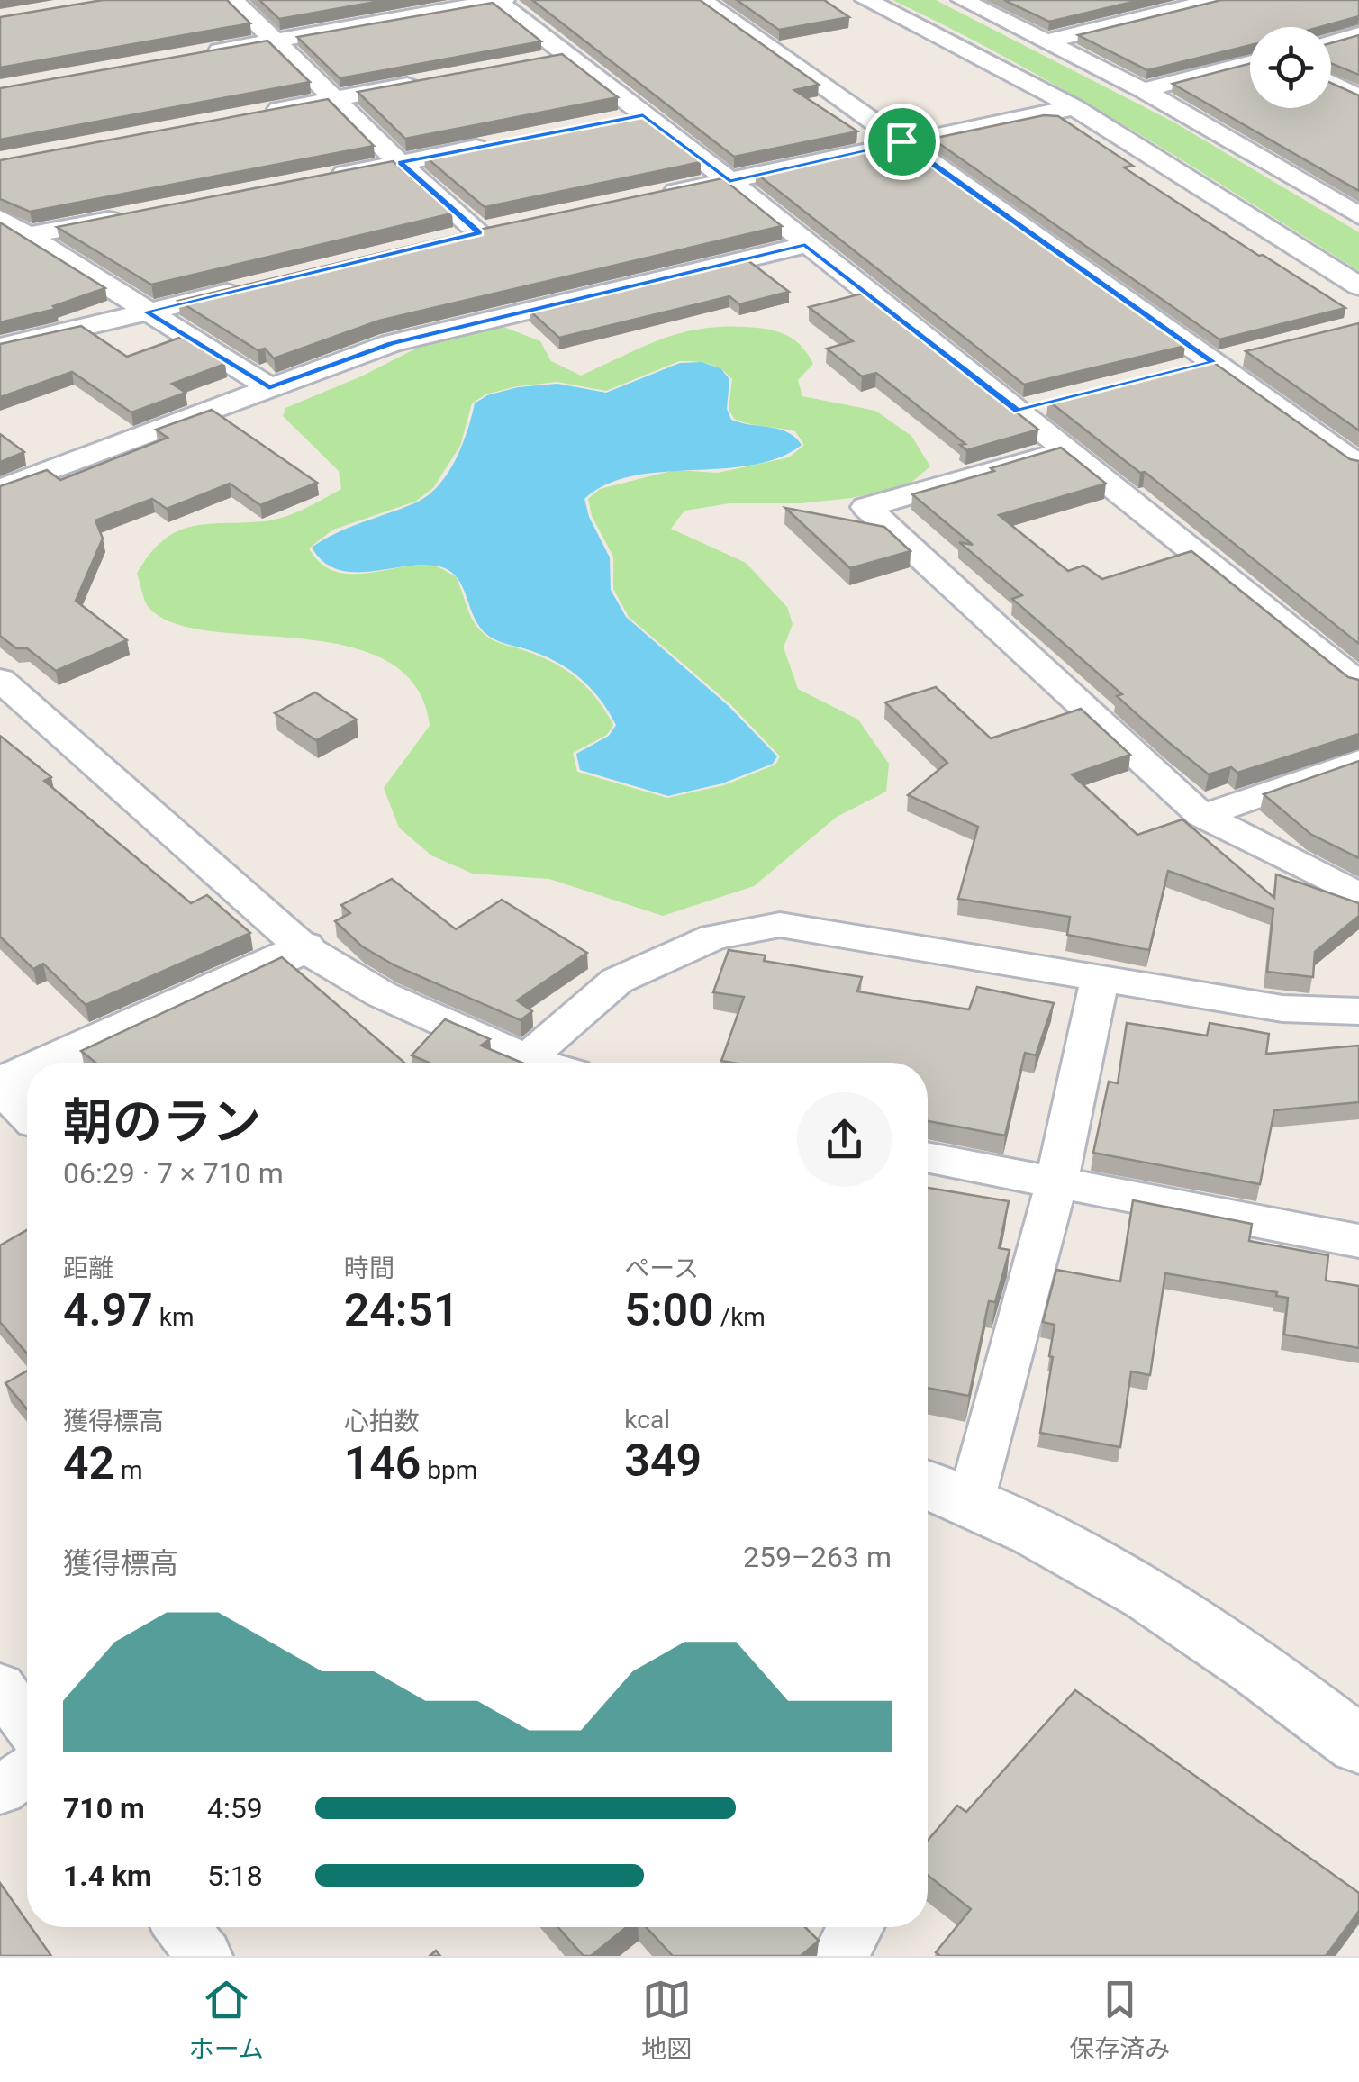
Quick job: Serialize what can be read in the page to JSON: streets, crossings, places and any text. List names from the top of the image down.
{
  "page": {
    "heading": ["朝のラン", "06:29 · 7 × 710 m"],
    "stats": [
      ["距離", "4.97 km"],
      ["時間", "24:51"],
      ["ペース", "5:00 /km"],
      ["獲得標高", "42 m"],
      ["心拍数", "146 bpm"],
      ["kcal", "349"]
    ],
    "chart": ["獲得標高", "259–263 m"],
    "list": [
      {
        "name": "710 m",
        "note": "4:59"
      },
      {
        "name": "1.4 km",
        "note": "5:18"
      }
    ],
    "tabs": ["ホーム", "地図", "保存済み"]
  }
}
